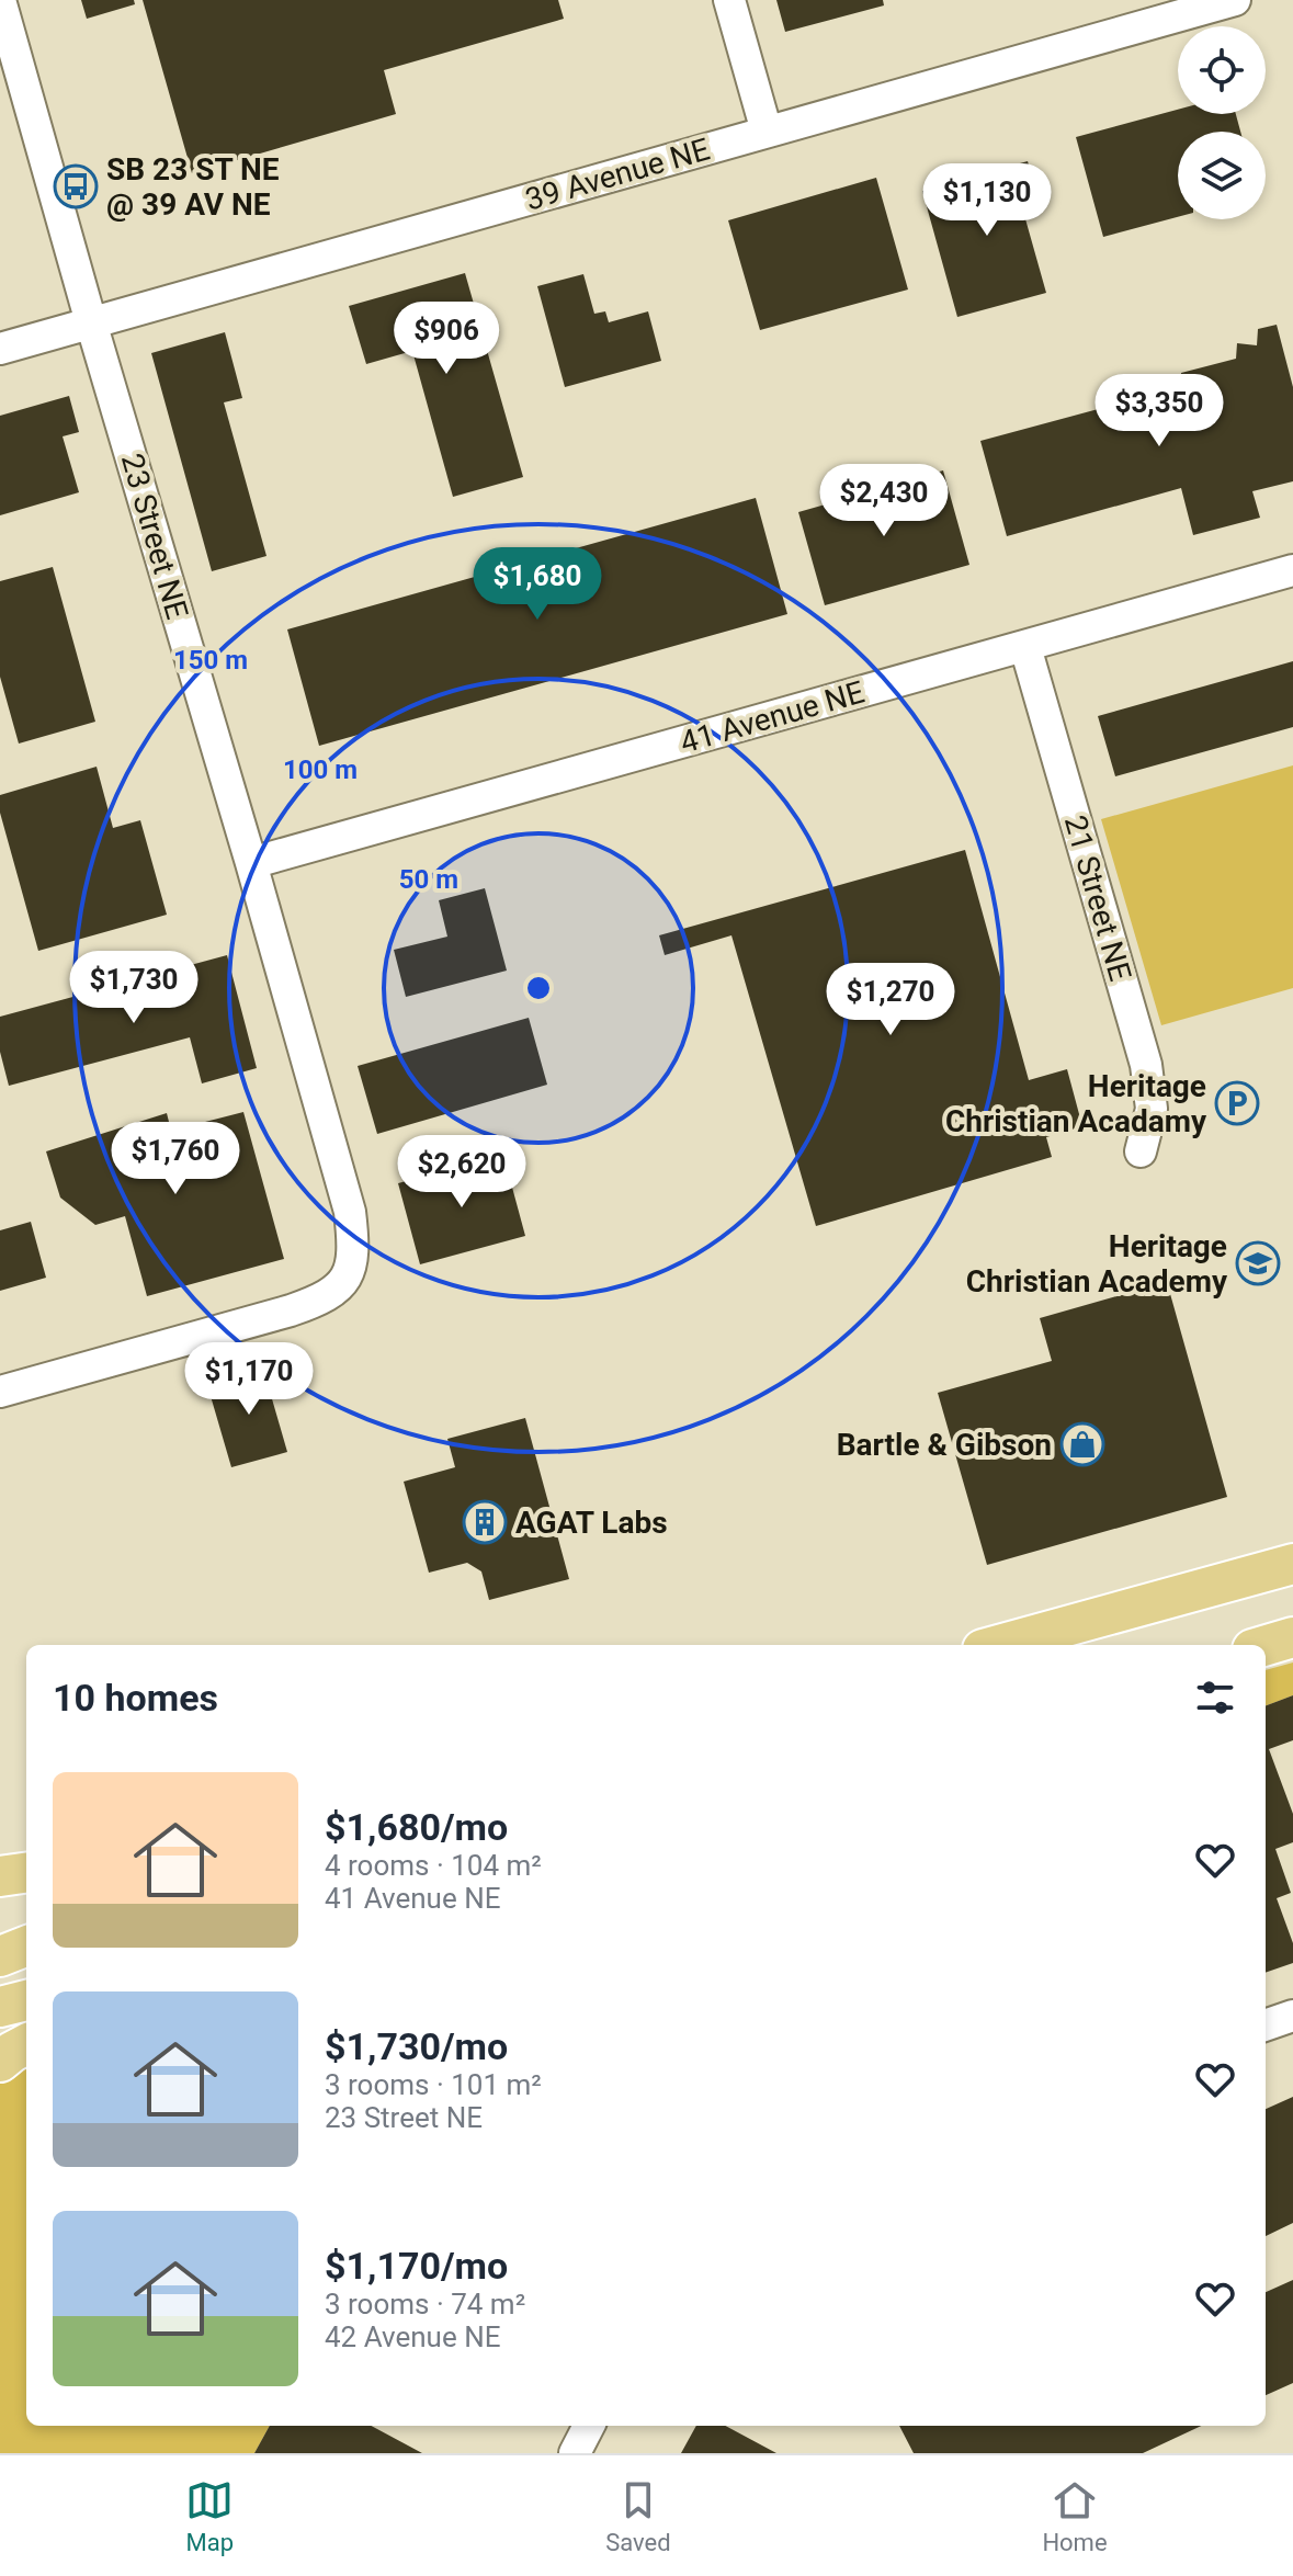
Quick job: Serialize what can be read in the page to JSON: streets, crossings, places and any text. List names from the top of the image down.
{
  "streets": {
    "street": [
      "39 Avenue NE",
      "23 Street NE",
      "41 Avenue NE",
      "21 Street NE"
    ]
  },
  "crossings": [
    ["39 Avenue NE", "23 Street NE"],
    ["23 Street NE", "41 Avenue NE"],
    ["41 Avenue NE", "21 Street NE"]
  ],
  "places": {
    "bus stop": ["SB 23 ST NE @ 39 AV NE"],
    "parking": ["Heritage Christian Acadamy"],
    "school or university": ["Heritage Christian Academy"],
    "shop": ["Bartle & Gibson"],
    "building": ["AGAT Labs"]
  },
  "page": {
    "price": [
      "$1,130",
      "$906",
      "$3,350",
      "$2,430",
      "$1,680",
      "$1,730",
      "$1,270",
      "$1,760",
      "$2,620",
      "$1,170"
    ],
    "heading": "10 homes",
    "list": [
      {
        "name": "$1,680/mo",
        "note": "4 rooms · 104 m² · 41 Avenue NE"
      },
      {
        "name": "$1,730/mo",
        "note": "3 rooms · 101 m² · 23 Street NE"
      },
      {
        "name": "$1,170/mo",
        "note": "3 rooms · 74 m² · 42 Avenue NE"
      }
    ],
    "tabs": ["Map", "Saved", "Home"]
  },
  "rings": ["150 m", "100 m", "50 m"]
}
